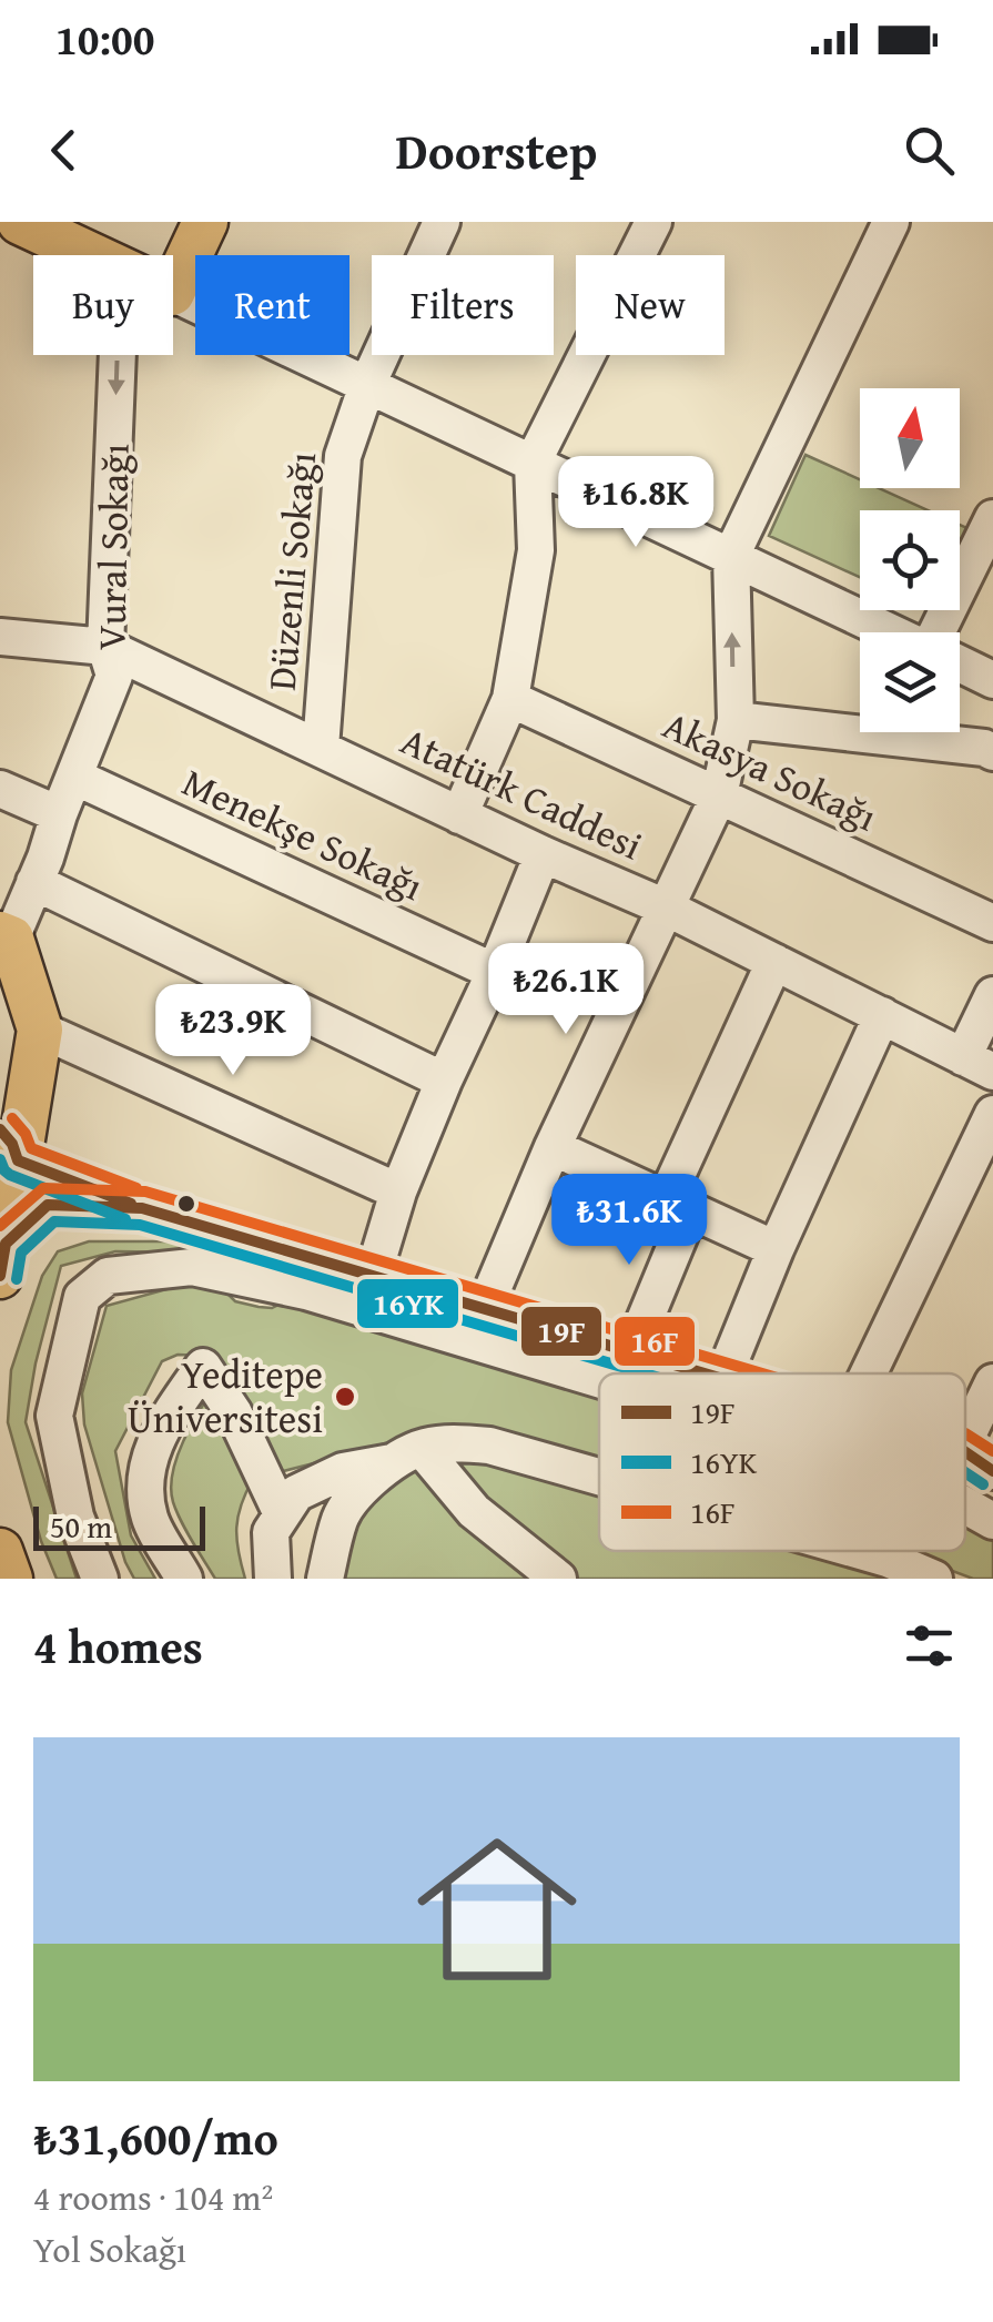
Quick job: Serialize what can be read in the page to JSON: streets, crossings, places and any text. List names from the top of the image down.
{
  "streets": {
    "main road": ["Vural Sokağı"],
    "street": [
      "Düzenli Sokağı",
      "Akasya Sokağı",
      "Atatürk Caddesi",
      "Menekşe Sokağı"
    ]
  },
  "crossings": [
    ["Vural Sokağı", "Atatürk Caddesi"],
    ["Vural Sokağı", "Menekşe Sokağı"],
    ["Düzenli Sokağı", "Atatürk Caddesi"]
  ],
  "places": ["Yeditepe Üniversitesi"],
  "lines": ["transit line 16F", "transit line 19F", "transit line 16YK"],
  "legend": ["19F", "16YK", "16F"],
  "scale_bar": "50 m",
  "north": "top",
  "page": {
    "status": "10:00",
    "header": "Doorstep",
    "chip": [
      "Buy",
      "Rent",
      "Filters",
      "New"
    ],
    "price": [
      "₺16.8K",
      "₺26.1K",
      "₺23.9K",
      "₺31.6K"
    ],
    "scale": "50 m",
    "heading": "4 homes",
    "list": [
      {
        "name": "₺31,600/mo",
        "note": "4 rooms · 104 m² · Yol Sokağı"
      }
    ]
  }
}
